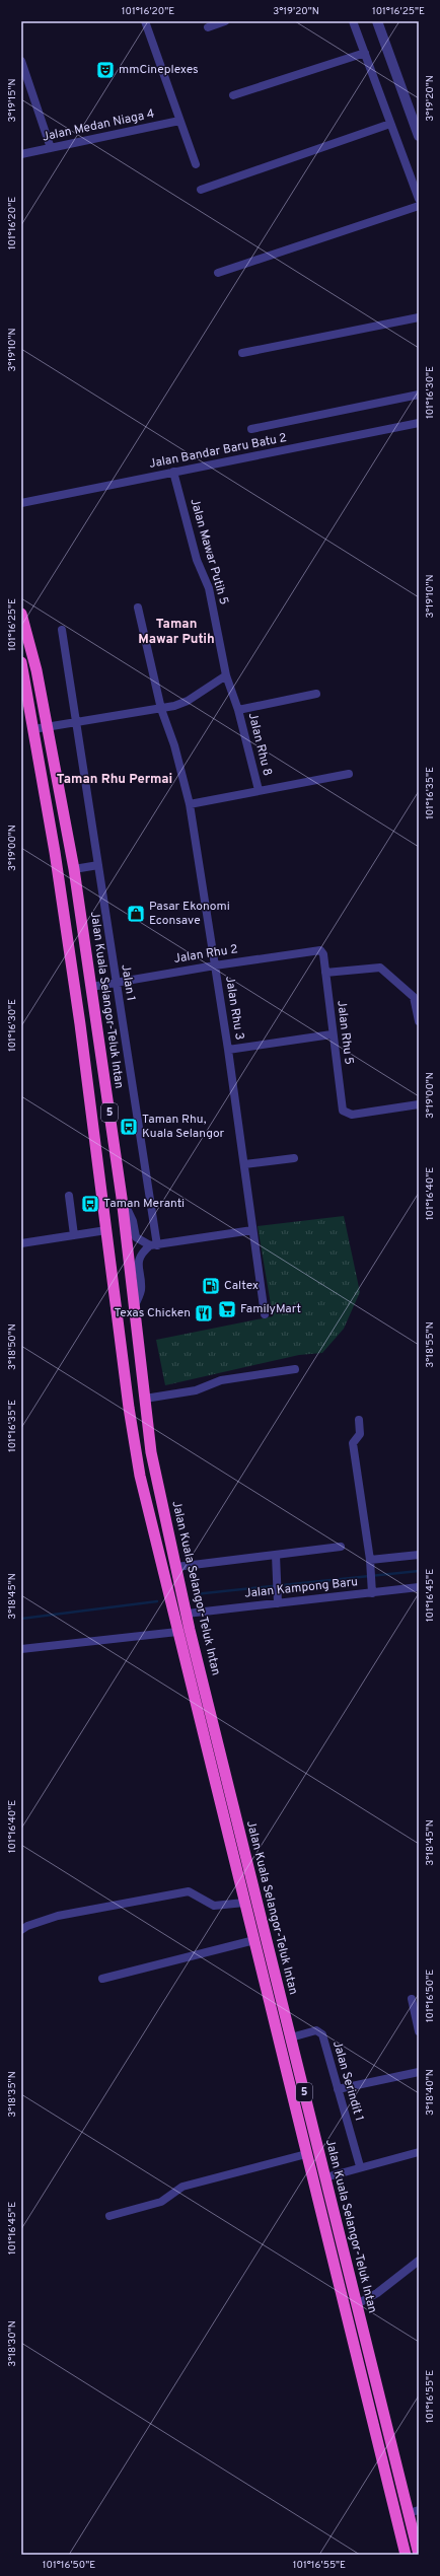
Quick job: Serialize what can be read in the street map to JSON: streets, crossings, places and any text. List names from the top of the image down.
{
  "streets": {
    "highway": ["Jalan Kuala Selangor-Teluk Intan", "5"],
    "street": [
      "Jalan Medan Niaga 4",
      "Jalan Bandar Baru Batu 2",
      "Jalan Mawar Putih 5",
      "Jalan Rhu 8",
      "Jalan Rhu 2",
      "Jalan 1",
      "Jalan Rhu 3",
      "Jalan Rhu 5",
      "Jalan Kampong Baru",
      "Jalan Serindit 1"
    ]
  },
  "crossings": [
    ["Jalan Bandar Baru Batu 2", "Jalan Mawar Putih 5"],
    ["Jalan Mawar Putih 5", "Jalan Rhu 8"],
    ["Jalan Rhu 2", "Jalan 1"],
    ["Jalan Rhu 2", "Jalan Kuala Selangor-Teluk Intan"],
    ["Jalan Rhu 2", "Jalan Rhu 3"],
    ["Jalan Rhu 2", "Jalan Rhu 5"],
    ["Jalan Kuala Selangor-Teluk Intan", "Jalan Kampong Baru"],
    ["Jalan Kuala Selangor-Teluk Intan", "Jalan Serindit 1"]
  ],
  "districts": ["Taman Mawar Putih", "Taman Rhu Permai"],
  "places": {
    "theatre": ["mmCineplexes"],
    "shop": ["Pasar Ekonomi Econsave"],
    "bus stop": ["Taman Rhu, Kuala Selangor", "Taman Meranti"],
    "fuel station": ["Caltex"],
    "supermarket": ["FamilyMart"],
    "restaurant": ["Texas Chicken"]
  },
  "coordinates": [
    "101°16'20\"E",
    "3°19'20\"N",
    "101°16'25\"E",
    "3°19'15\"N",
    "3°19'10\"N",
    "101°16'30\"E",
    "101°16'35\"E",
    "3°19'00\"N",
    "101°16'40\"E",
    "3°18'55\"N",
    "3°18'50\"N",
    "101°16'45\"E",
    "3°18'45\"N",
    "101°16'50\"E",
    "3°18'40\"N",
    "3°18'35\"N",
    "3°18'30\"N",
    "101°16'55\"E"
  ]
}
